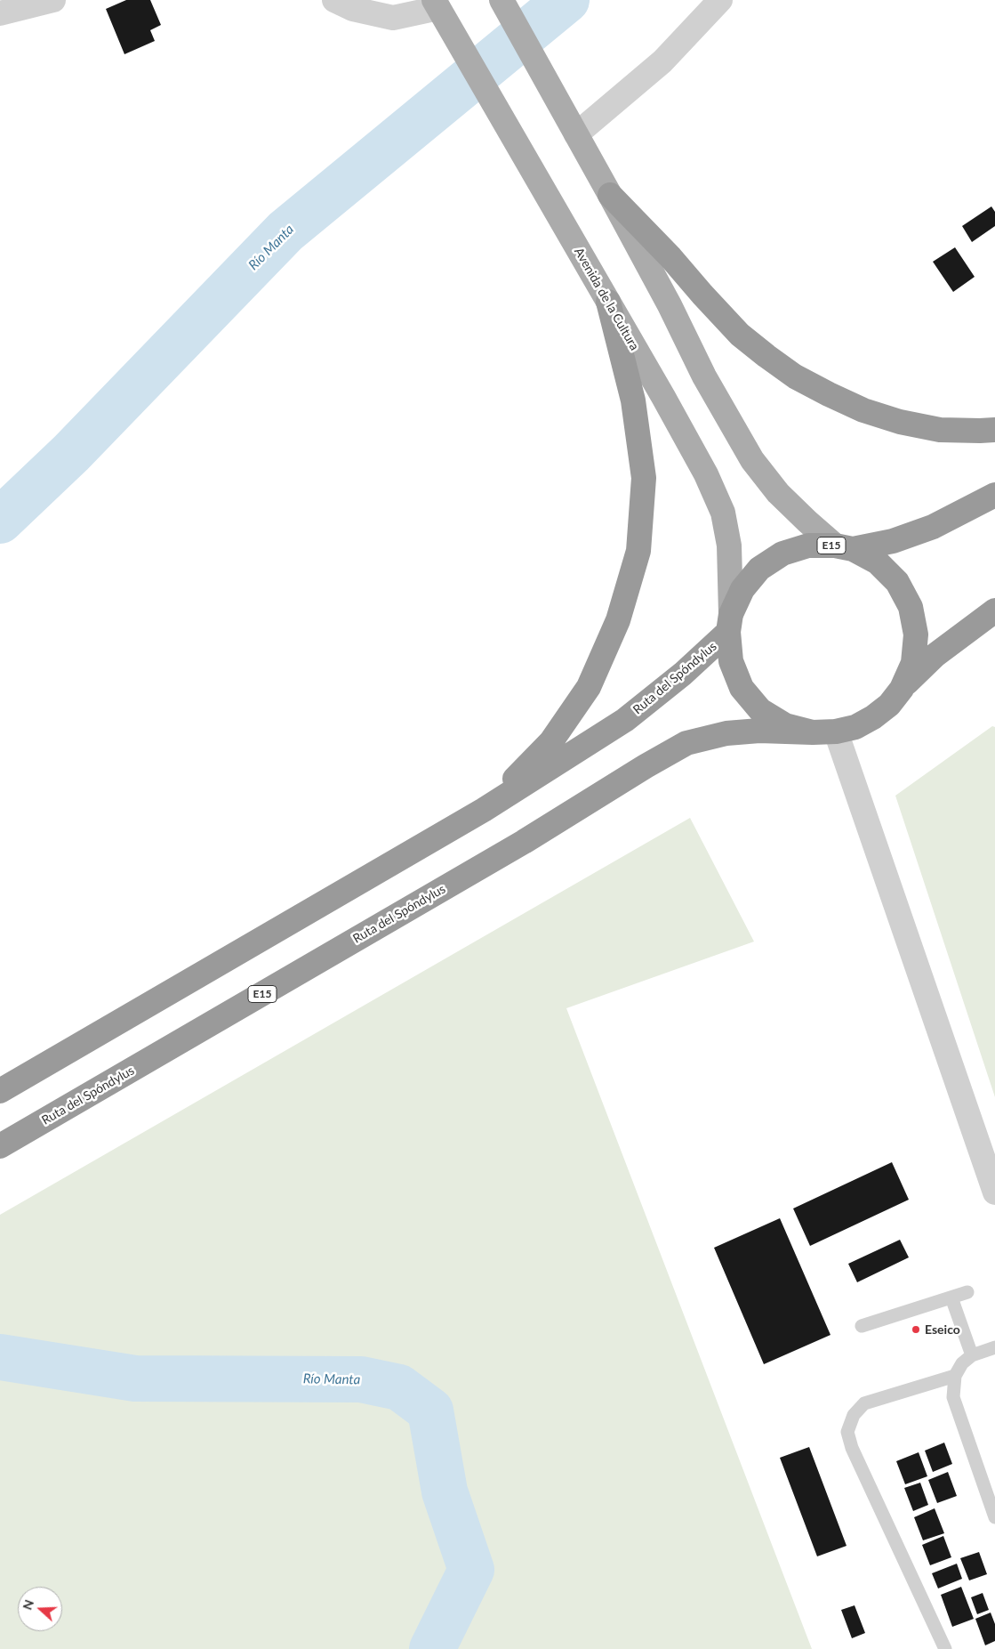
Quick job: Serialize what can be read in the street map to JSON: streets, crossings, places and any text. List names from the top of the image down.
{
  "streets": {
    "highway": ["E15", "Ruta del Spóndylus"],
    "main road": ["Avenida de la Cultura"]
  },
  "crossings": [
    ["Avenida de la Cultura", "E15"],
    ["Avenida de la Cultura", "Ruta del Spóndylus"],
    ["E15", "Ruta del Spóndylus"]
  ],
  "water": ["Río Manta"],
  "places": ["Eseico"],
  "north": "left"
}
